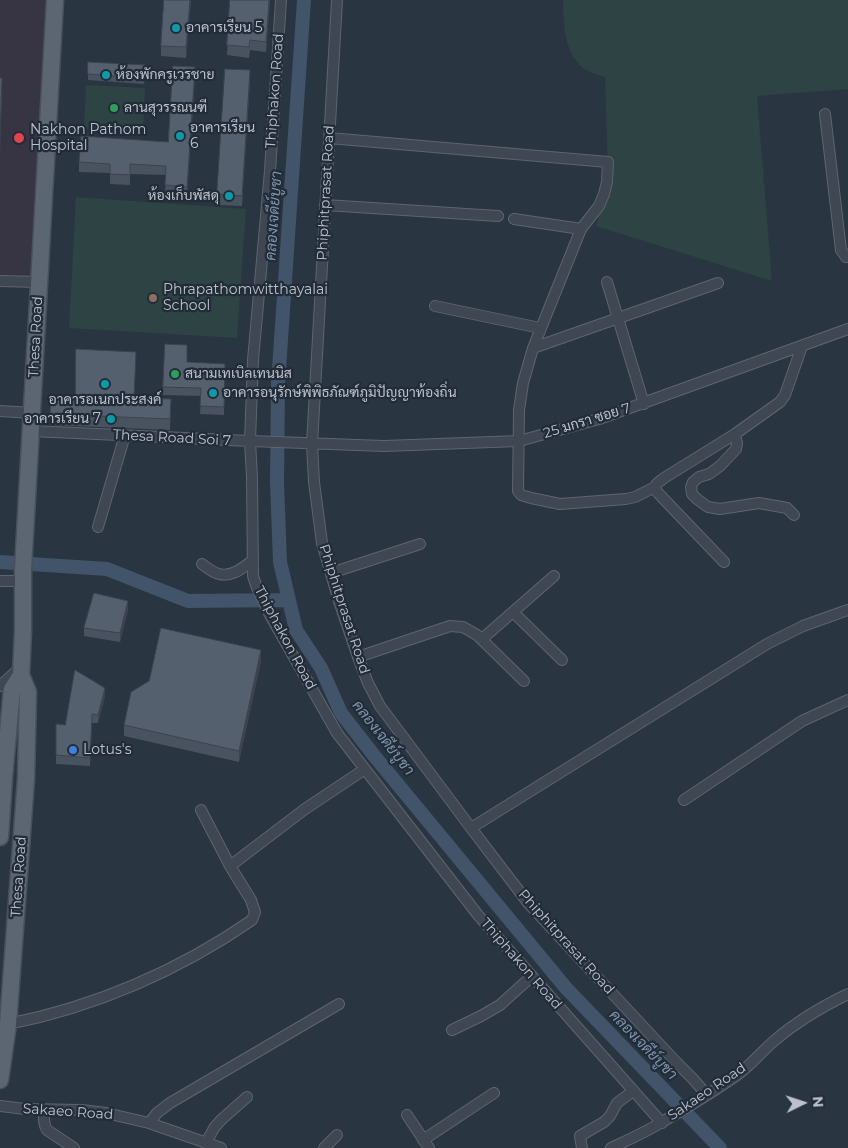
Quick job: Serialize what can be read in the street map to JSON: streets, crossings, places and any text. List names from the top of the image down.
{
  "streets": {
    "main road": ["Thesa Road"],
    "street": [
      "Thiphakon Road",
      "Phiphitprasat Road",
      "25 มกรา ซอย 7",
      "Thesa Road Soi 7",
      "Sakaeo Road"
    ]
  },
  "crossings": [
    ["Thiphakon Road", "Thesa Road Soi 7"],
    ["Thiphakon Road", "Sakaeo Road"],
    ["Phiphitprasat Road", "25 มกรา ซอย 7"],
    ["Phiphitprasat Road", "Thesa Road Soi 7"],
    ["Phiphitprasat Road", "Sakaeo Road"],
    ["Thesa Road", "Thesa Road Soi 7"],
    ["25 มกรา ซอย 7", "Thesa Road Soi 7"]
  ],
  "water": ["คลองเจดีย์บูชา"],
  "places": [
    "อาคารเรียน 5",
    "ห้องพักครูเวรชาย",
    "ลานสุวรรณนฑี",
    "อาคารเรียน 6",
    "Nakhon Pathom Hospital",
    "ห้องเก็บพัสดุ",
    "Phrapathomwitthayalai School",
    "สนามเทเบิลเทนนิส",
    "อาคารอเนกประสงค์",
    "อาคารอนุรักษ์พิพิธภัณฑ์ภูมิปัญญาท้องถิ่น",
    "อาคารเรียน 7",
    "Lotus's"
  ],
  "north": "right"
}
